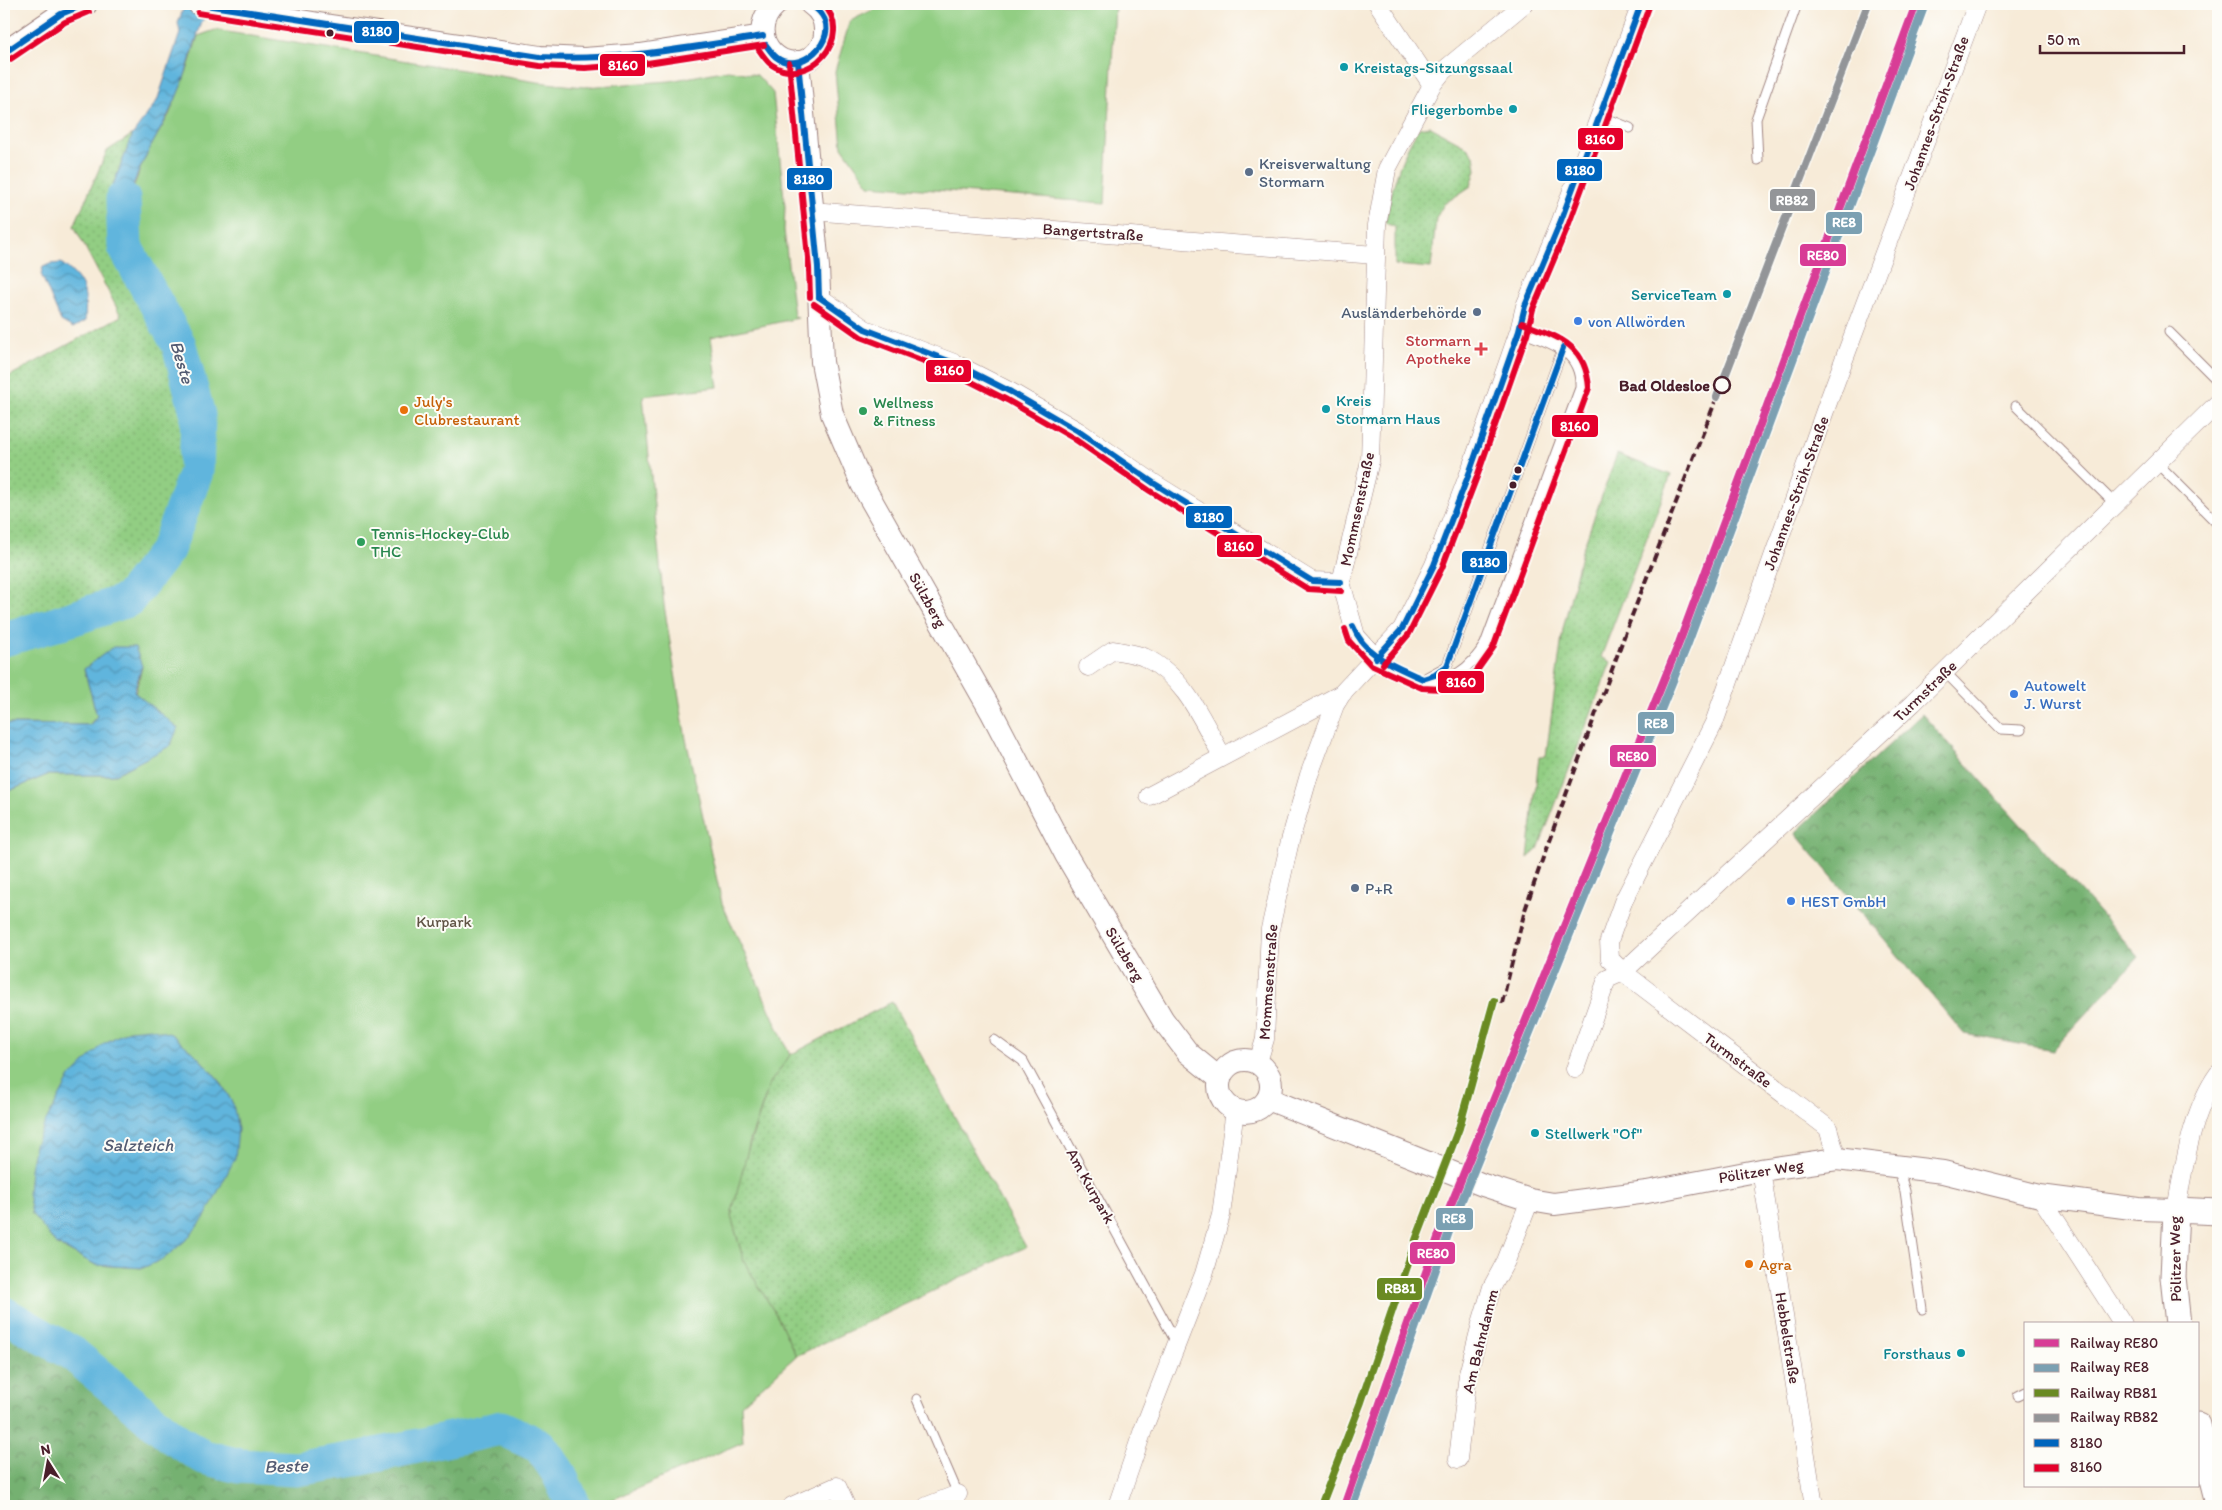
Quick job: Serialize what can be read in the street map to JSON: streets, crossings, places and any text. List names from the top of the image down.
{
  "streets": {
    "main road": ["Pölitzer Weg"],
    "street": [
      "Johannes-Ströh-Straße",
      "Bangertstraße",
      "Mommsenstraße",
      "Sülzberg",
      "Turmstraße",
      "Hebbelstraße",
      "Am Bahndamm"
    ],
    "lane": ["Am Kurpark"]
  },
  "crossings": [
    ["Johannes-Ströh-Straße", "Turmstraße"],
    ["Bangertstraße", "Mommsenstraße"],
    ["Bangertstraße", "Sülzberg"],
    ["Mommsenstraße", "Sülzberg"],
    ["Mommsenstraße", "Pölitzer Weg"],
    ["Sülzberg", "Pölitzer Weg"],
    ["Turmstraße", "Pölitzer Weg"],
    ["Pölitzer Weg", "Hebbelstraße"],
    ["Pölitzer Weg", "Am Bahndamm"]
  ],
  "water": ["Beste", "Salzteich"],
  "parks": ["Kurpark"],
  "places": {
    "other": [
      "Kreistags-Sitzungssaal",
      "Fliegerbombe",
      "Kreisverwaltung Stormarn",
      "ServiceTeam",
      "Ausländerbehörde",
      "von Allwörden",
      "Bad Oldesloe",
      "Kreis Stormarn Haus",
      "July's Clubrestaurant",
      "Wellness & Fitness",
      "Tennis-Hockey-Club THC",
      "Autowelt J. Wurst",
      "P+R",
      "HEST GmbH",
      "Stellwerk \"Of\"",
      "Agra",
      "Forsthaus"
    ],
    "health": ["Stormarn Apotheke"]
  },
  "lines": [
    "rail line RE80",
    "rail line RB82",
    "transit line 8180",
    "transit line 8160",
    "rail line RE8",
    "rail line RB81"
  ],
  "legend": [
    "Railway RE80",
    "Railway RE8",
    "Railway RB81",
    "Railway RB82",
    "8180",
    "8160"
  ],
  "scale_bar": "50 m",
  "north": "top"
}
